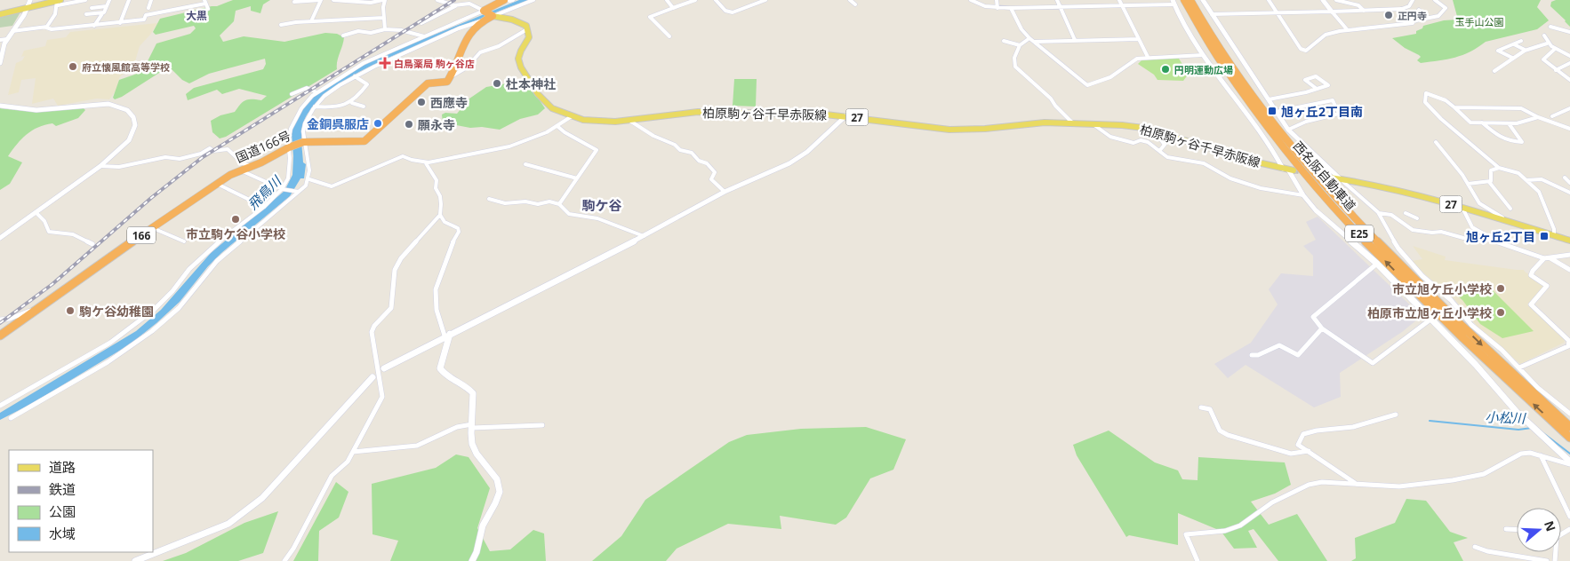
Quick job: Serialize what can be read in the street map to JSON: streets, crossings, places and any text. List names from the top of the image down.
{
  "streets": {
    "highway": [
      "国道166号",
      "西名阪自動車道",
      "E25",
      "166"
    ],
    "main road": ["柏原駒ヶ谷千早赤阪線", "27"]
  },
  "districts": ["大黒", "駒ケ谷"],
  "water": ["飛鳥川", "小松川"],
  "parks": ["玉手山公園"],
  "places": {
    "other": [
      "正円寺",
      "府立懐風館高等学校",
      "円明運動広場",
      "杜本神社",
      "西應寺",
      "金銅呉服店",
      "願永寺",
      "市立駒ケ谷小学校",
      "市立旭ケ丘小学校",
      "駒ケ谷幼稚園",
      "柏原市立旭ヶ丘小学校"
    ],
    "health": ["白鳥薬局 駒ヶ谷店"],
    "transit": ["旭ヶ丘2丁目南", "旭ヶ丘2丁目"]
  },
  "legend": [
    "道路",
    "鉄道",
    "公園",
    "水域"
  ],
  "north": "right"
}
